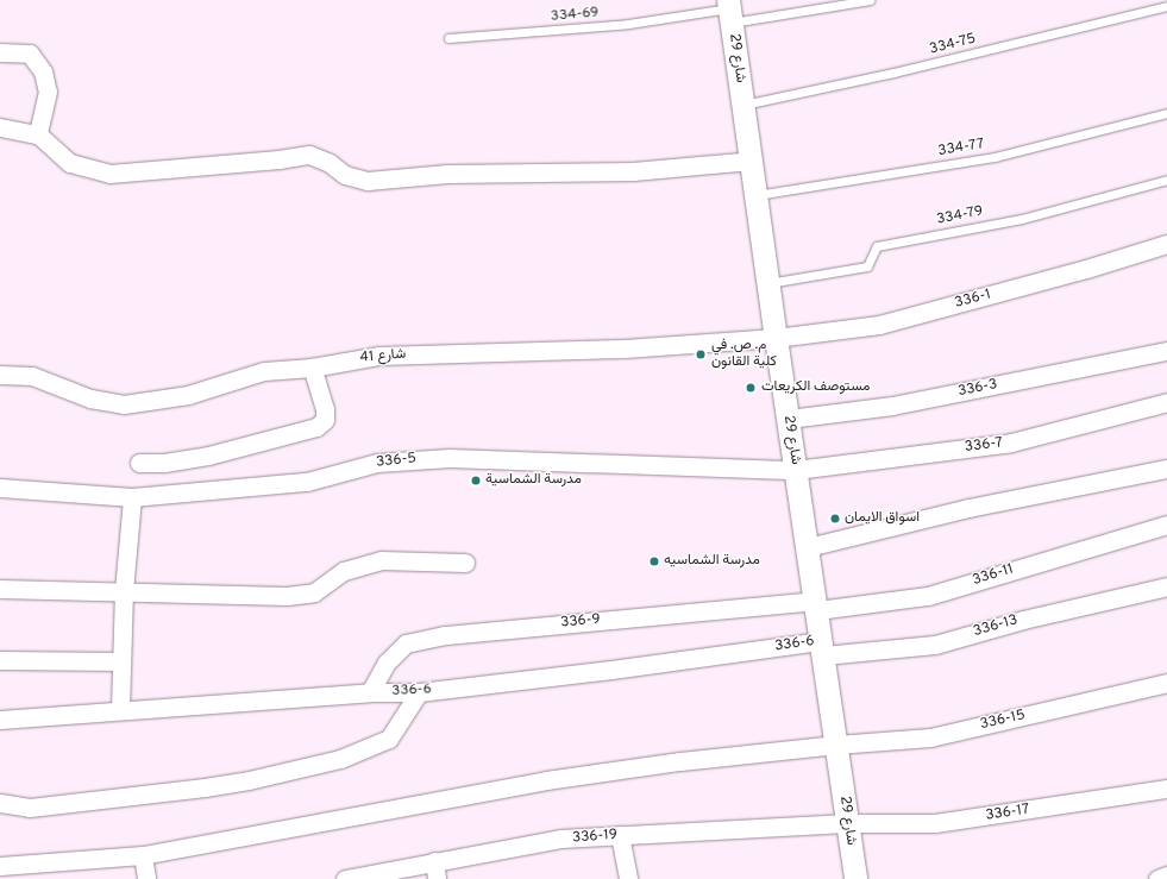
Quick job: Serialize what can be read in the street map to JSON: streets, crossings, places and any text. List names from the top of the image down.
{
  "streets": {
    "street": [
      "شارع 29",
      "336-1",
      "شارع 41",
      "336-3",
      "336-7",
      "336-5",
      "336-11",
      "336-9",
      "336-13",
      "336-6",
      "336-15",
      "336-17",
      "336-19"
    ],
    "lane": [
      "334-69",
      "334-75",
      "334-77",
      "334-79"
    ]
  },
  "crossings": [
    ["334-69", "شارع 29"],
    ["334-75", "شارع 29"],
    ["شارع 29", "334-77"],
    ["شارع 29", "334-79"],
    ["شارع 29", "336-1"],
    ["شارع 29", "شارع 41"],
    ["شارع 29", "336-3"],
    ["شارع 29", "336-7"],
    ["شارع 29", "336-5"],
    ["شارع 29", "336-11"],
    ["شارع 29", "336-9"],
    ["شارع 29", "336-13"],
    ["شارع 29", "336-6"],
    ["شارع 29", "336-15"],
    ["شارع 29", "336-17"],
    ["شارع 29", "336-19"],
    ["336-1", "شارع 41"],
    ["336-7", "336-5"],
    ["336-11", "336-9"],
    ["336-9", "336-6"],
    ["336-13", "336-6"],
    ["336-17", "336-19"]
  ],
  "places": [
    "م. ص. في كلية القانون",
    "مستوصف الكريعات",
    "مدرسة الشماسية",
    "اسواق الايمان",
    "مدرسة الشماسيه"
  ]
}
